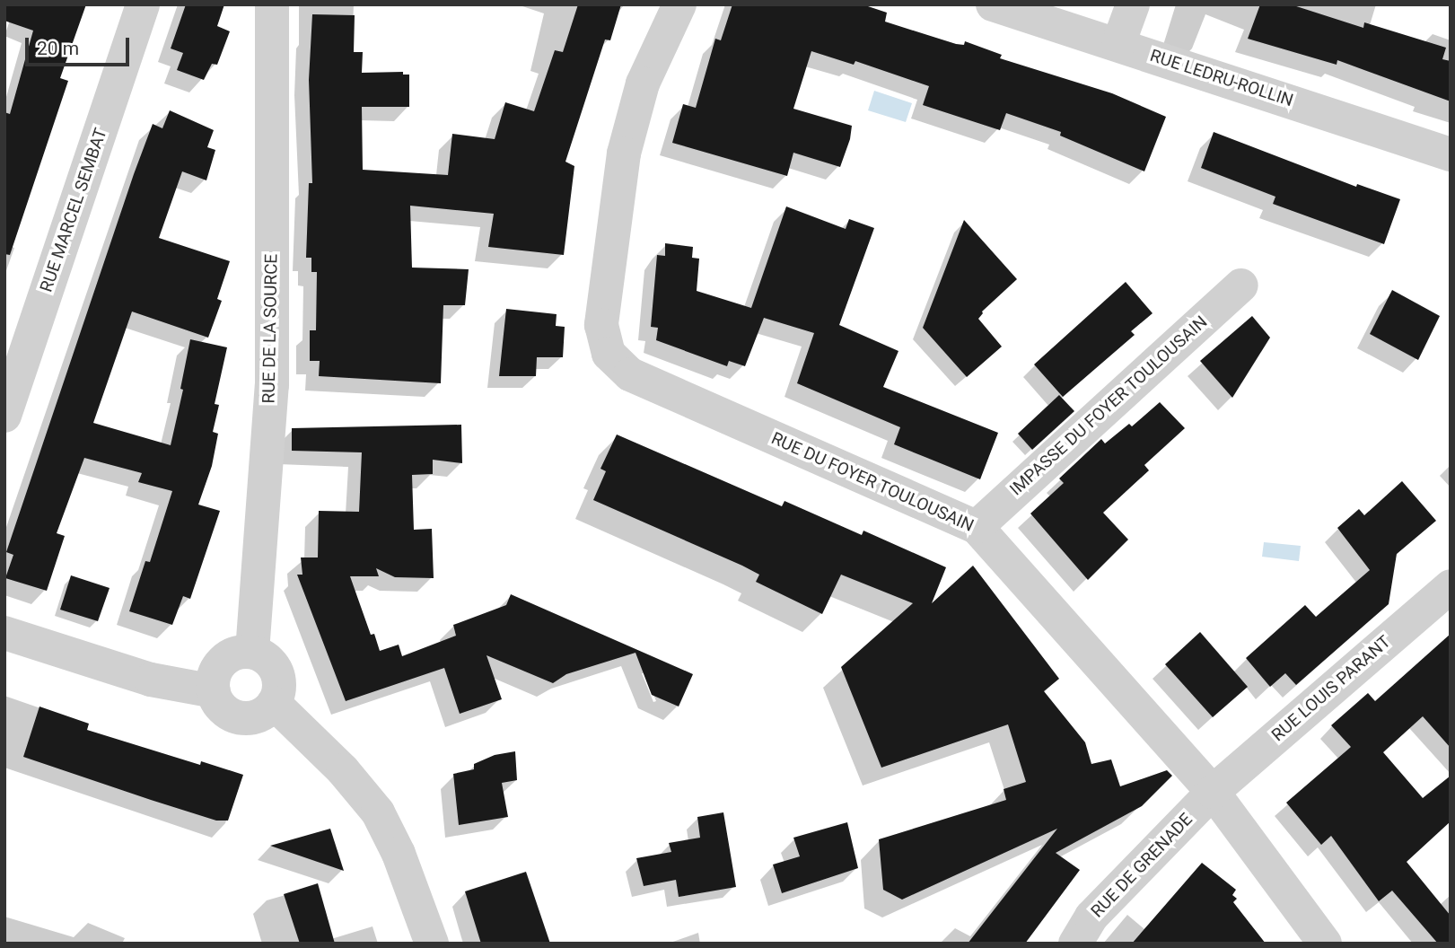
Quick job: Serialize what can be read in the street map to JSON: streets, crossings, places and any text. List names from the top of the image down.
{
  "streets": {
    "street": [
      "RUE LEDRU-ROLLIN",
      "RUE MARCEL SEMBAT",
      "RUE DE LA SOURCE",
      "IMPASSE DU FOYER TOULOUSAIN",
      "RUE DU FOYER TOULOUSAIN",
      "RUE LOUIS PARANT",
      "RUE DE GRENADE"
    ]
  },
  "crossings": [
    ["IMPASSE DU FOYER TOULOUSAIN", "RUE DU FOYER TOULOUSAIN"],
    ["RUE DU FOYER TOULOUSAIN", "RUE LOUIS PARANT"],
    ["RUE DU FOYER TOULOUSAIN", "RUE DE GRENADE"],
    ["RUE LOUIS PARANT", "RUE DE GRENADE"]
  ],
  "scale_bar": "20 m"
}
